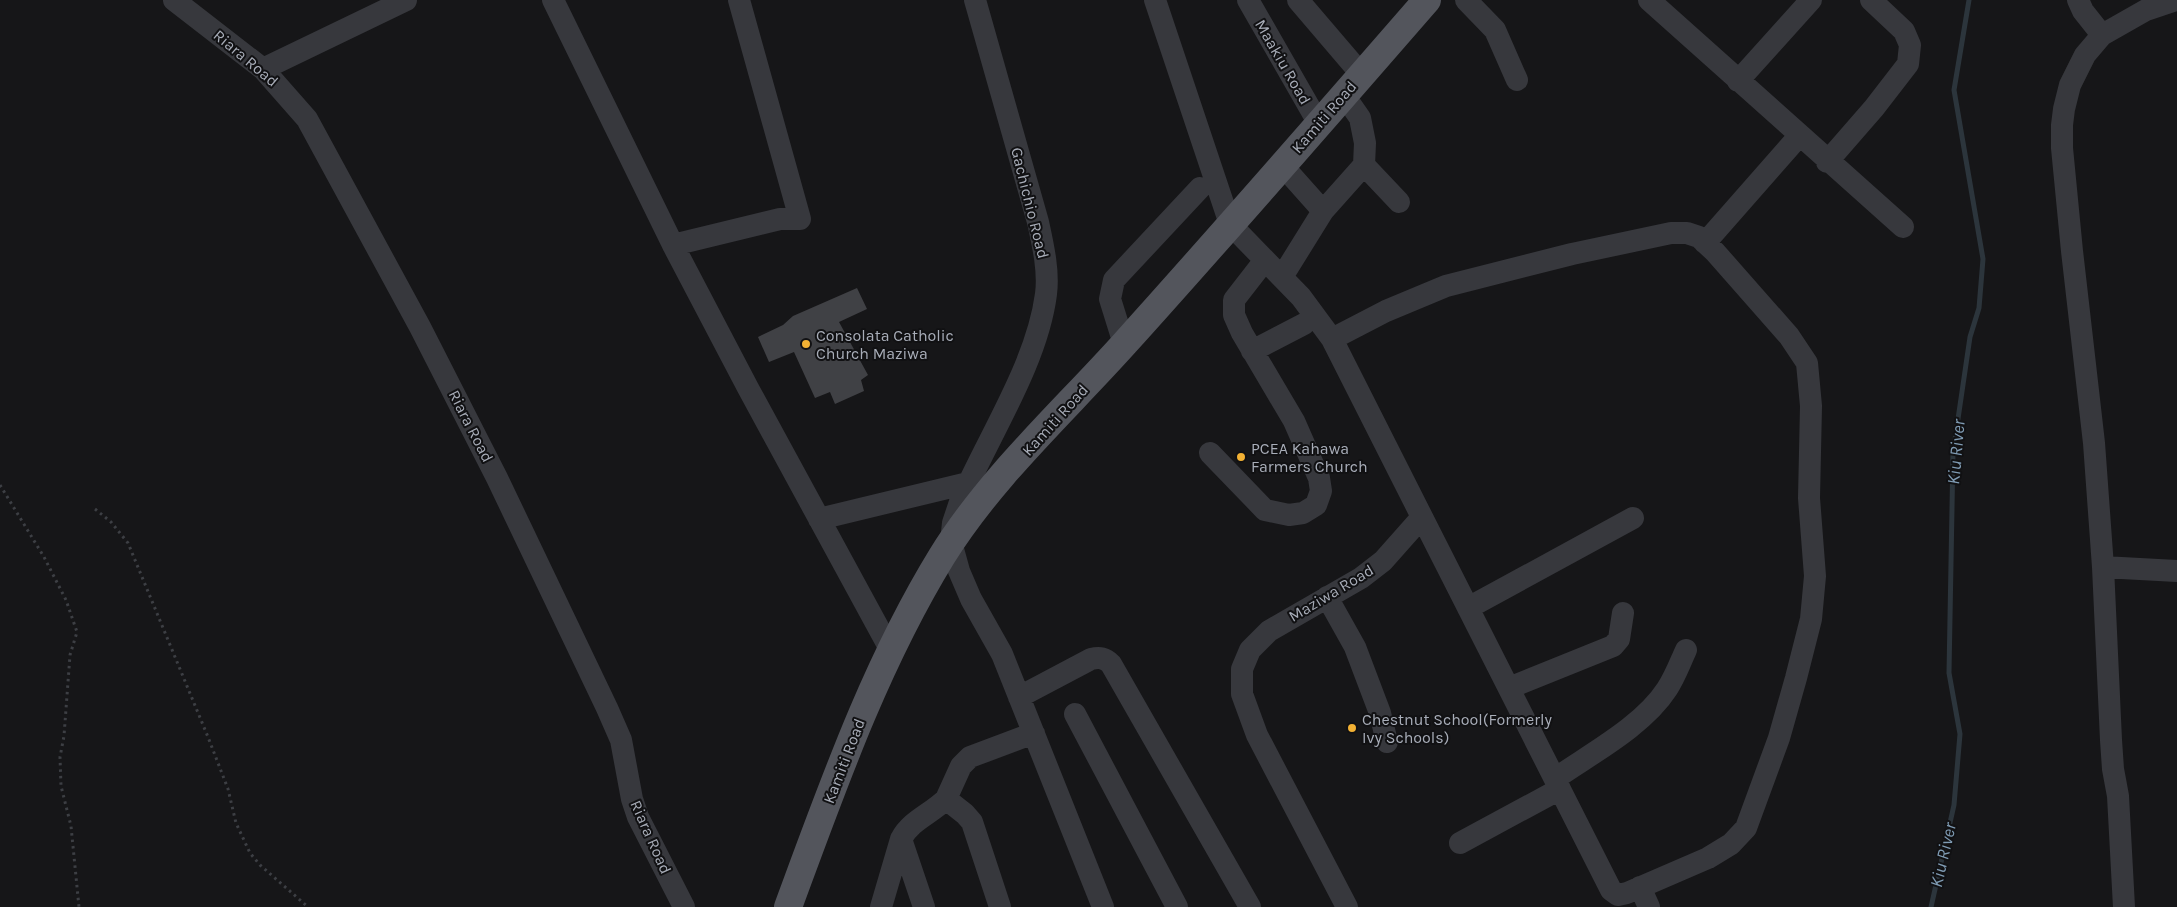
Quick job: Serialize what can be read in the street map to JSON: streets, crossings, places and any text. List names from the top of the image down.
{
  "streets": {
    "main road": ["Kamiti Road"],
    "street": [
      "Riara Road",
      "Maakiu Road",
      "Gachichio Road",
      "Maziwa Road"
    ]
  },
  "crossings": [
    ["Maakiu Road", "Kamiti Road"],
    ["Kamiti Road", "Gachichio Road"]
  ],
  "water": ["Kiu River"],
  "places": ["Consolata Catholic Church Maziwa", "PCEA Kahawa Farmers Church", "Chestnut School(Formerly Ivy Schools)"]
}
